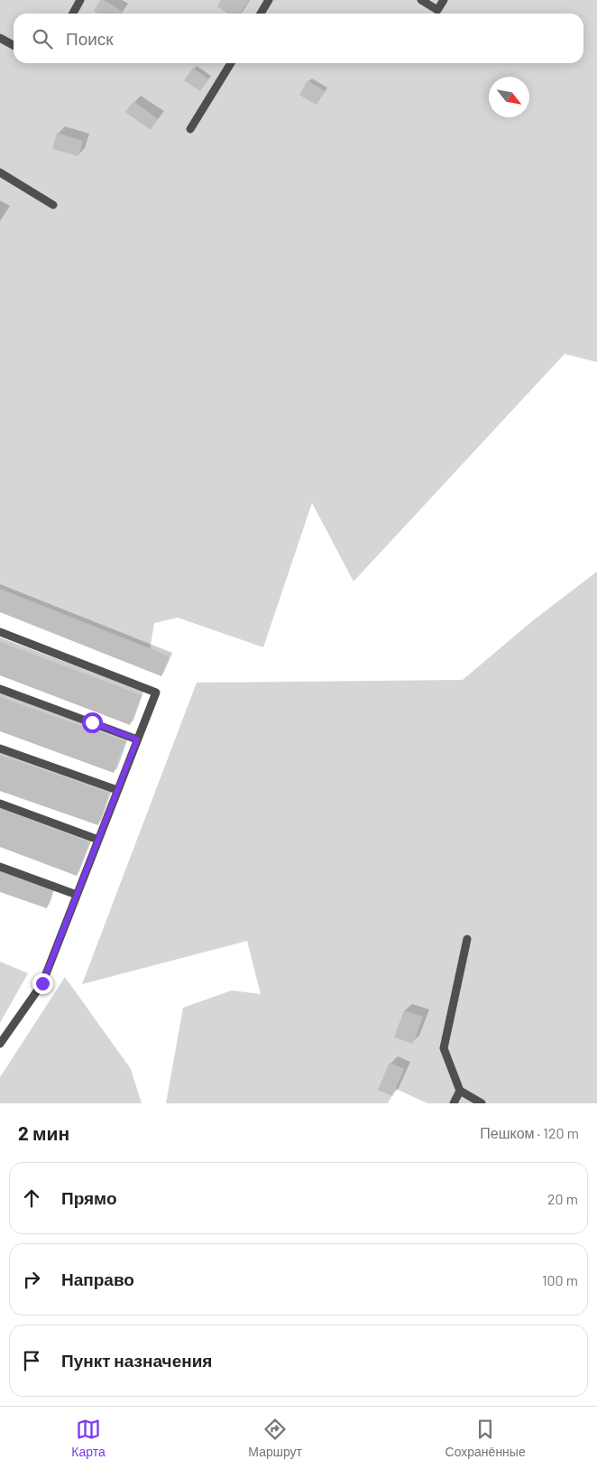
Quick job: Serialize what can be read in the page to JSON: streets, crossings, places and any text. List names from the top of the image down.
{
  "north": "bottom right",
  "page": {
    "search": "Поиск",
    "heading": ["2 мин", "Пешком · 120 m"],
    "list": [
      ["Прямо", "20 m"],
      ["Направо", "100 m"],
      "Пункт назначения"
    ],
    "nav": ["Карта", "Маршрут", "Сохранённые"]
  }
}
